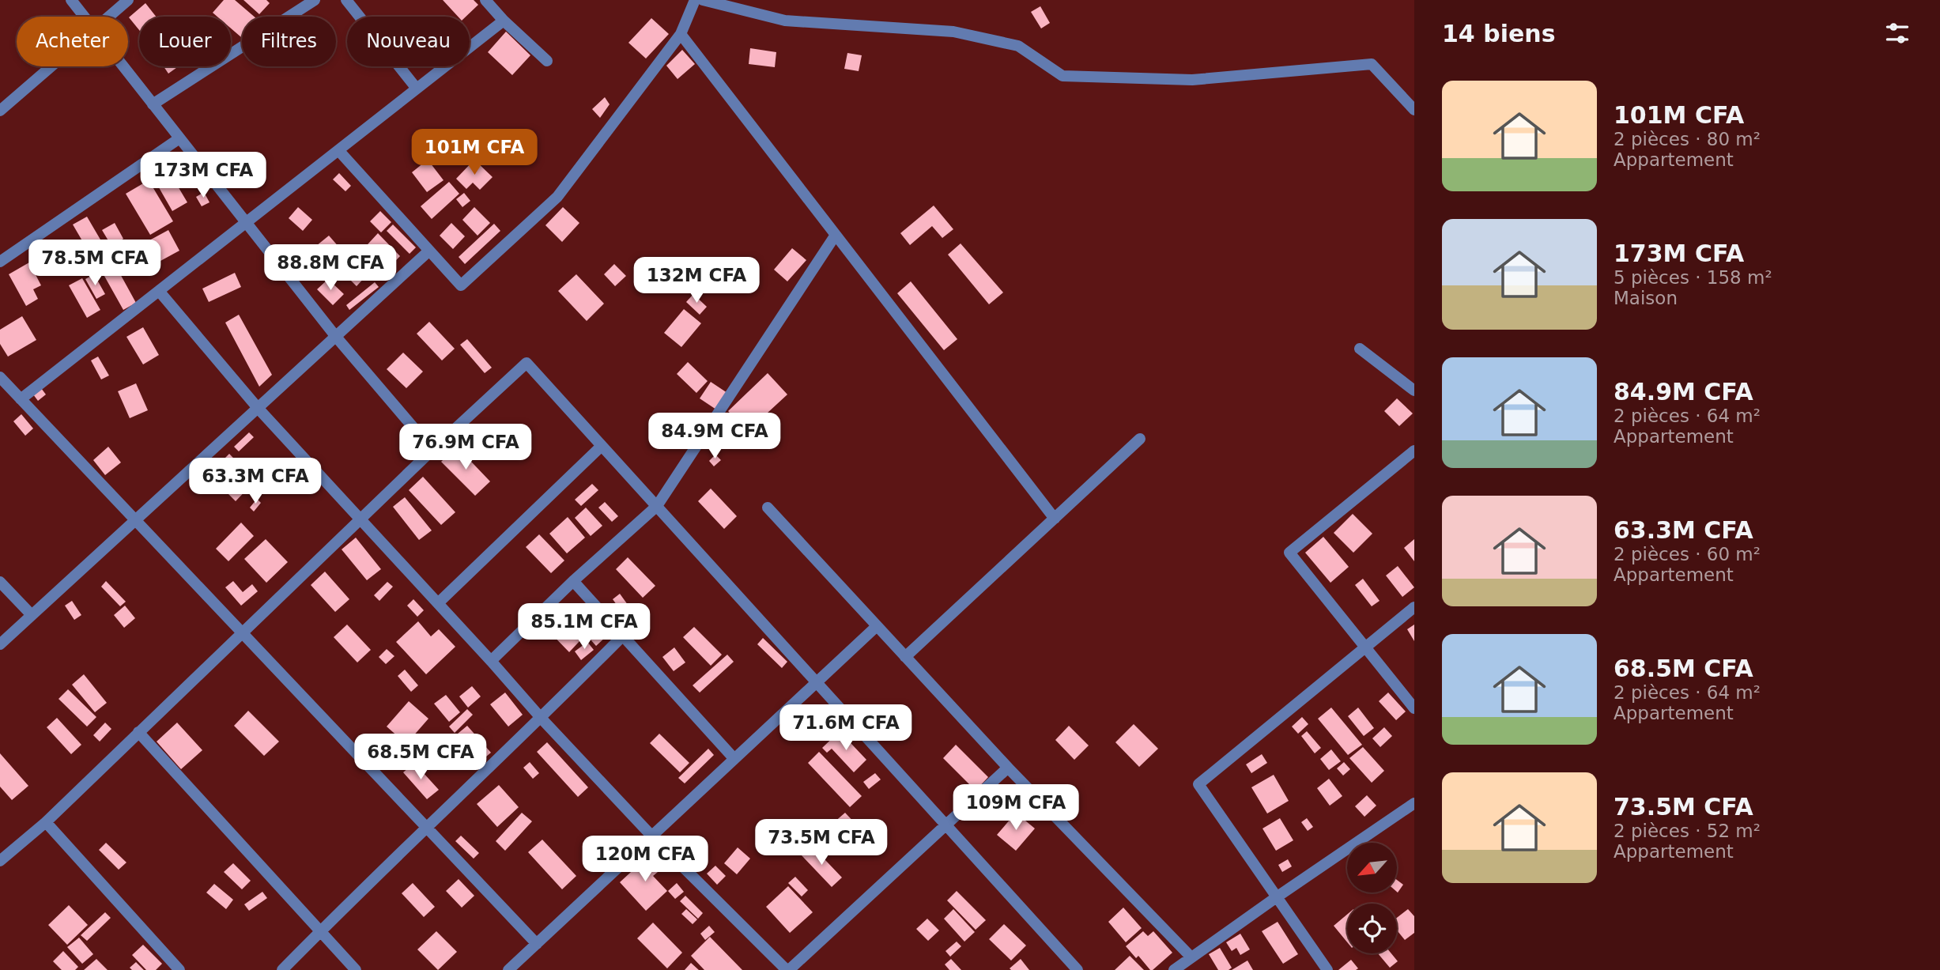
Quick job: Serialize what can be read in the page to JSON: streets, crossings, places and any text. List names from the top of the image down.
{
  "north": "bottom left",
  "page": {
    "heading": "14 biens",
    "chip": [
      "Acheter",
      "Louer",
      "Filtres",
      "Nouveau"
    ],
    "list": [
      {
        "name": "101M CFA",
        "note": "2 pièces · 80 m² · Appartement"
      },
      {
        "name": "173M CFA",
        "note": "5 pièces · 158 m² · Maison"
      },
      {
        "name": "84.9M CFA",
        "note": "2 pièces · 64 m² · Appartement"
      },
      {
        "name": "63.3M CFA",
        "note": "2 pièces · 60 m² · Appartement"
      },
      {
        "name": "68.5M CFA",
        "note": "2 pièces · 64 m² · Appartement"
      },
      {
        "name": "73.5M CFA",
        "note": "2 pièces · 52 m² · Appartement"
      }
    ],
    "price": [
      "101M CFA",
      "173M CFA",
      "78.5M CFA",
      "88.8M CFA",
      "132M CFA",
      "84.9M CFA",
      "76.9M CFA",
      "63.3M CFA",
      "85.1M CFA",
      "71.6M CFA",
      "68.5M CFA",
      "109M CFA",
      "73.5M CFA",
      "120M CFA"
    ]
  }
}
